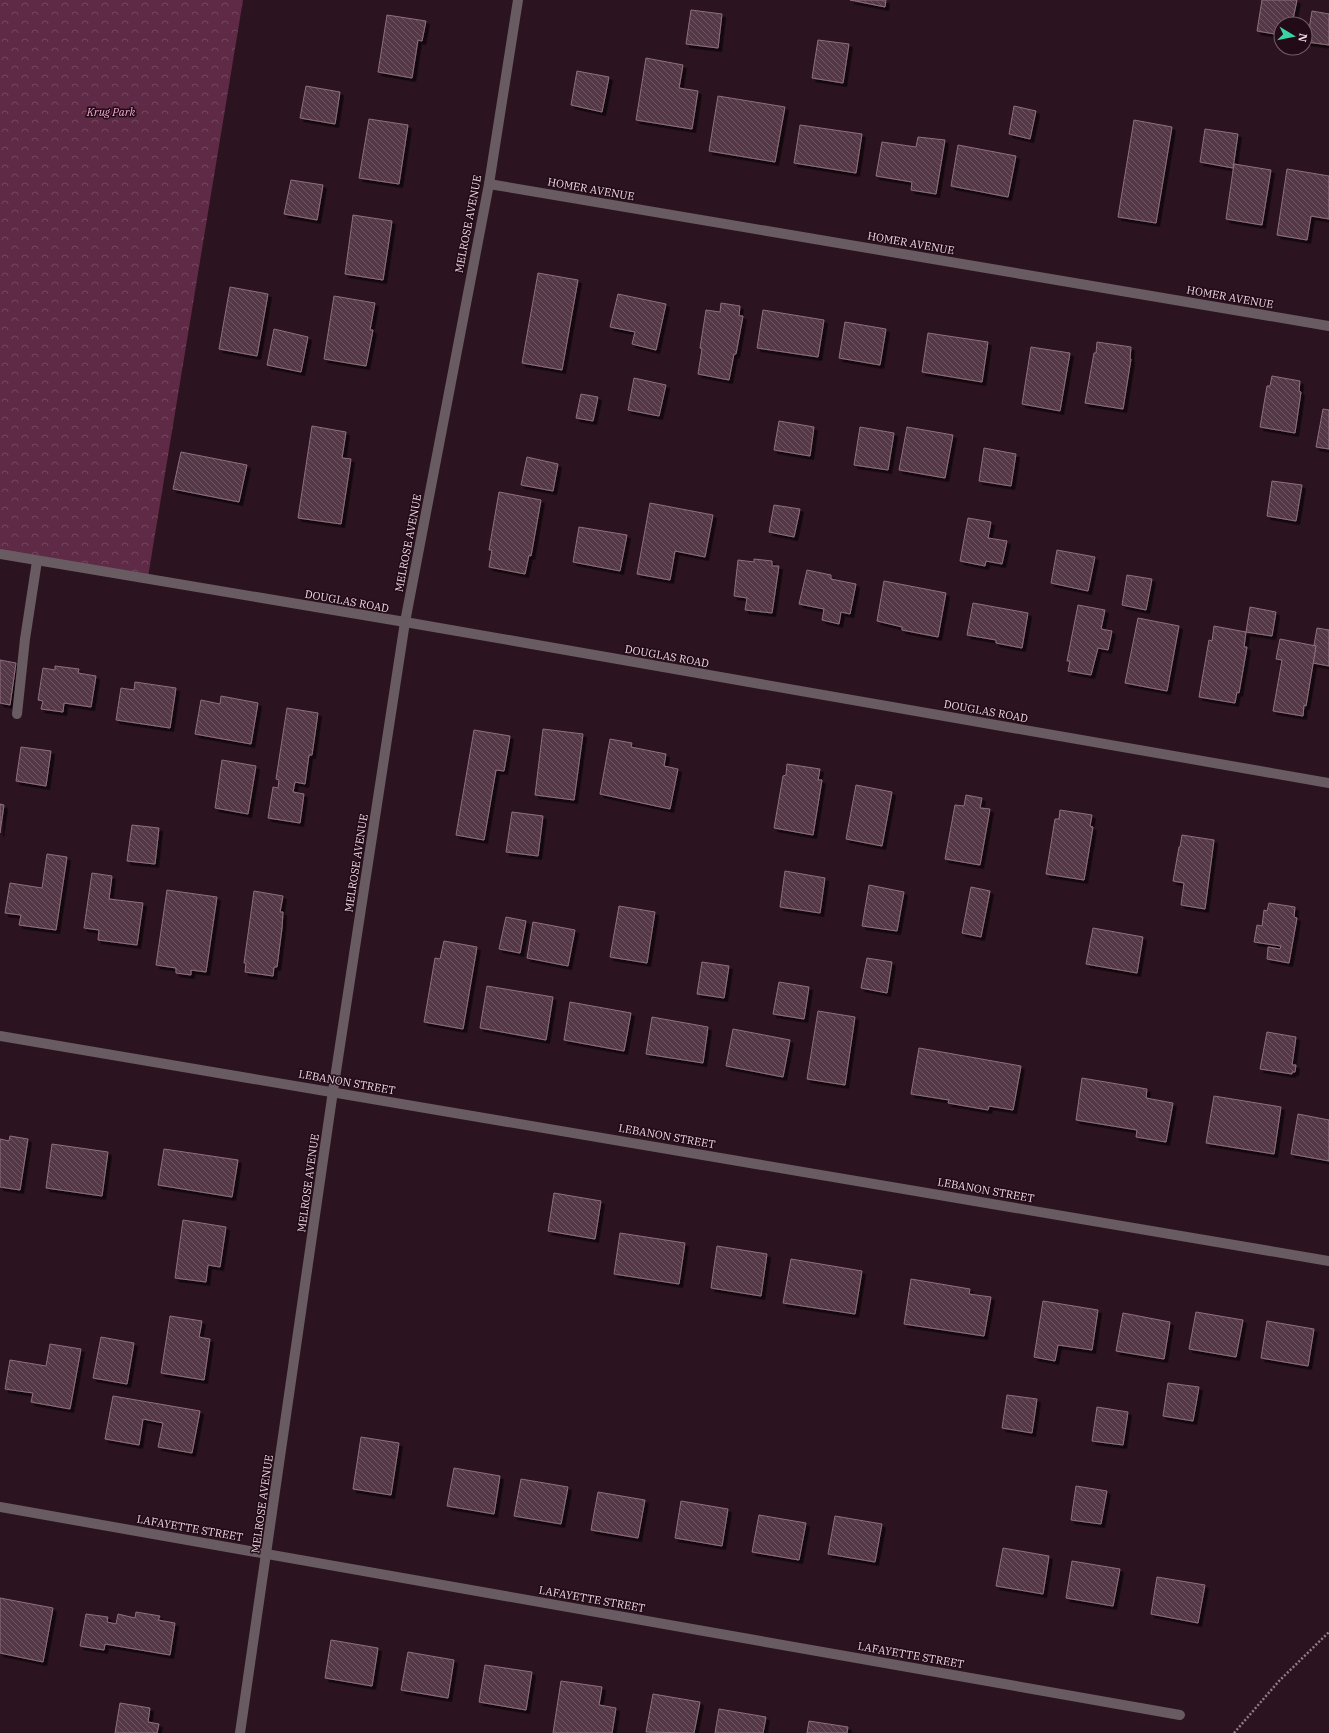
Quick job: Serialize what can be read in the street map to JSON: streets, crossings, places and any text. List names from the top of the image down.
{
  "streets": {
    "street": [
      "HOMER AVENUE",
      "MELROSE AVENUE",
      "DOUGLAS ROAD",
      "LEBANON STREET",
      "LAFAYETTE STREET"
    ]
  },
  "crossings": [
    ["HOMER AVENUE", "MELROSE AVENUE"],
    ["MELROSE AVENUE", "DOUGLAS ROAD"],
    ["MELROSE AVENUE", "LEBANON STREET"],
    ["MELROSE AVENUE", "LAFAYETTE STREET"]
  ],
  "parks": ["Krug Park"],
  "north": "right"
}
